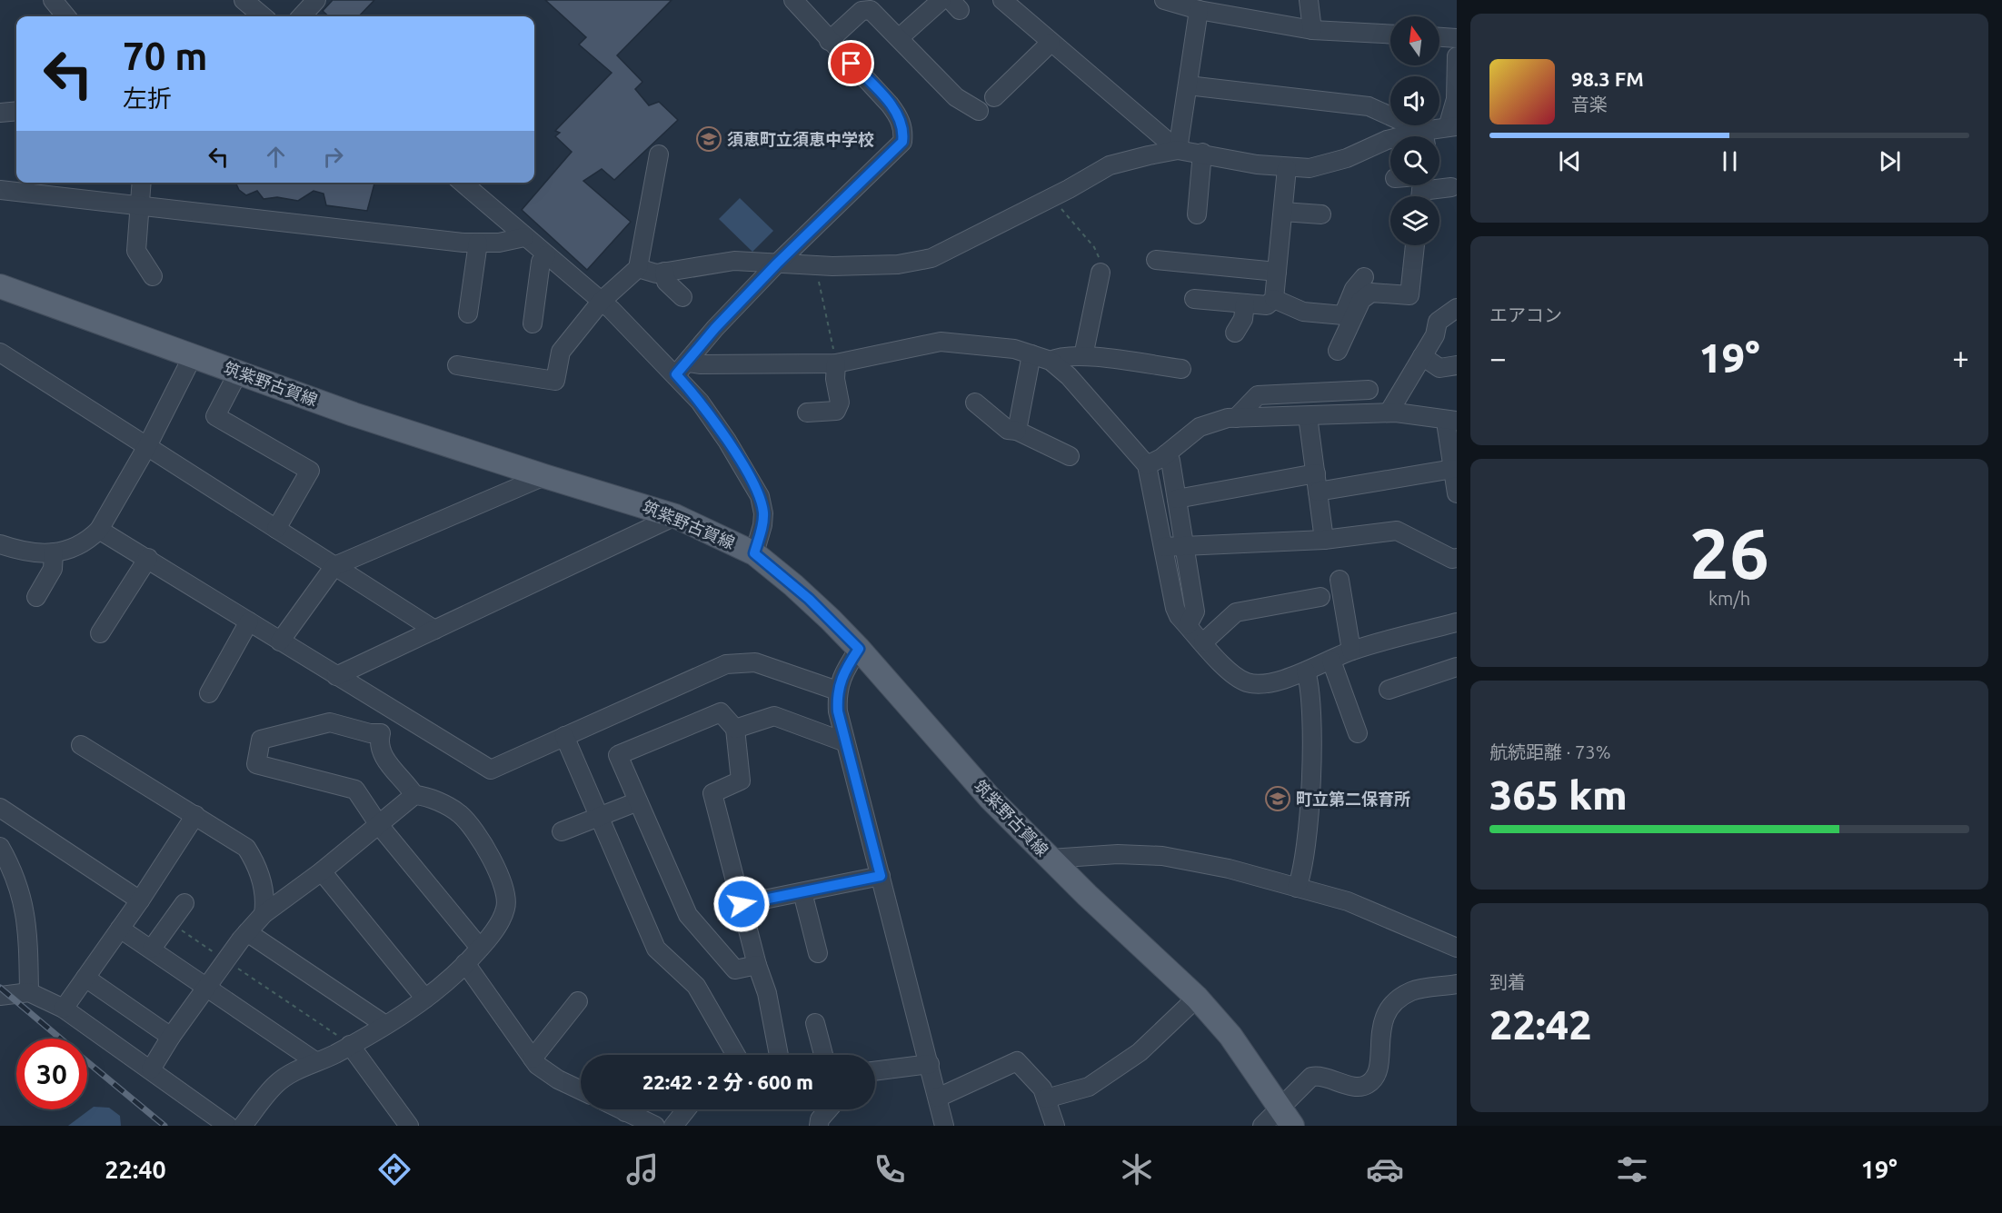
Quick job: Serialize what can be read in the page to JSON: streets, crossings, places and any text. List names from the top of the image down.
{
  "streets": {
    "main road": ["筑紫野古賀線"]
  },
  "places": {
    "school or university": ["須恵町立須恵中学校", "町立第二保育所"]
  },
  "north": "top",
  "page": {
    "turn": ["70 m", "左折"],
    "song": ["98.3 FM", "音楽"],
    "tile": [
      "エアコン",
      ["26", "km/h"],
      ["航続距離 · 73%", "365 km"],
      ["到着", "22:42"]
    ],
    "heat": ["−", "19°", "+"],
    "limit": "30",
    "trip": "22:42 · 2 分 · 600 m",
    "tabs": ["22:40", "19°"]
  }
}
